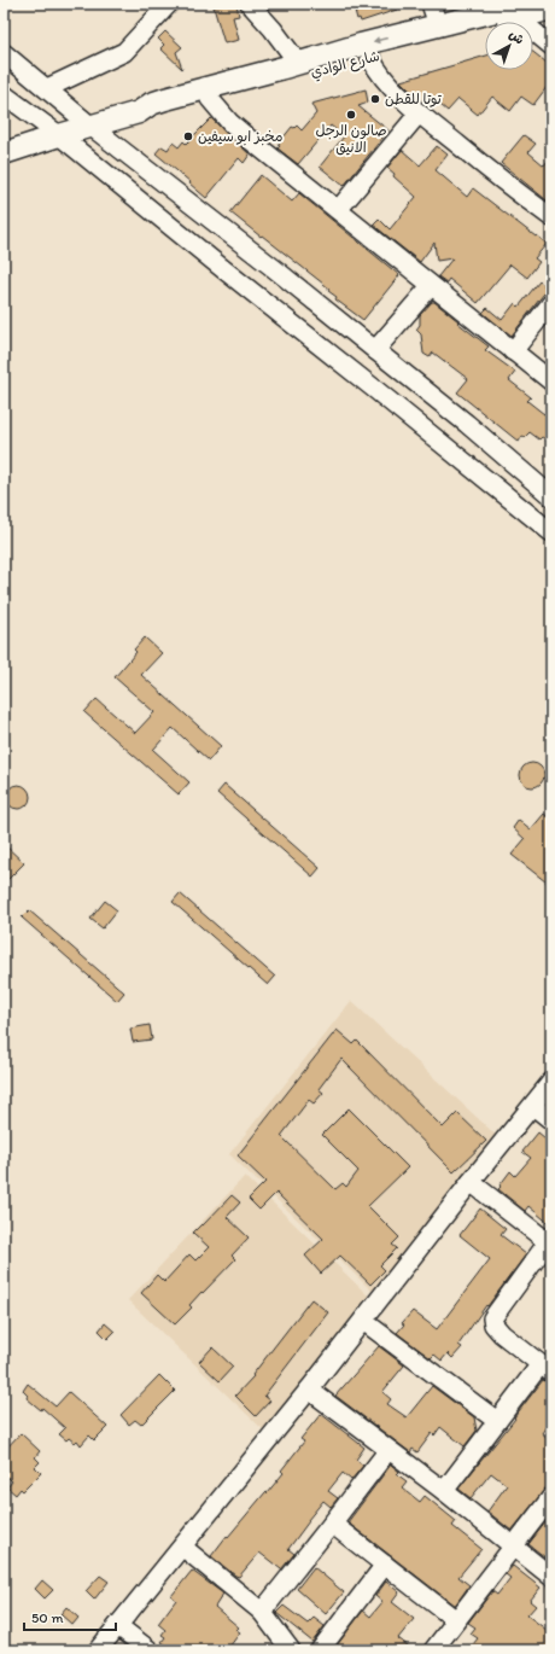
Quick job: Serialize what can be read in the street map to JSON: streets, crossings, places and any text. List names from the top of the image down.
{
  "streets": {
    "main road": ["شارع الوادي"]
  },
  "places": ["توتا للقطن", "صالون الرجل الانيق", "مخبز ابو سيفين"],
  "scale_bar": "50 m",
  "north": "top right"
}
